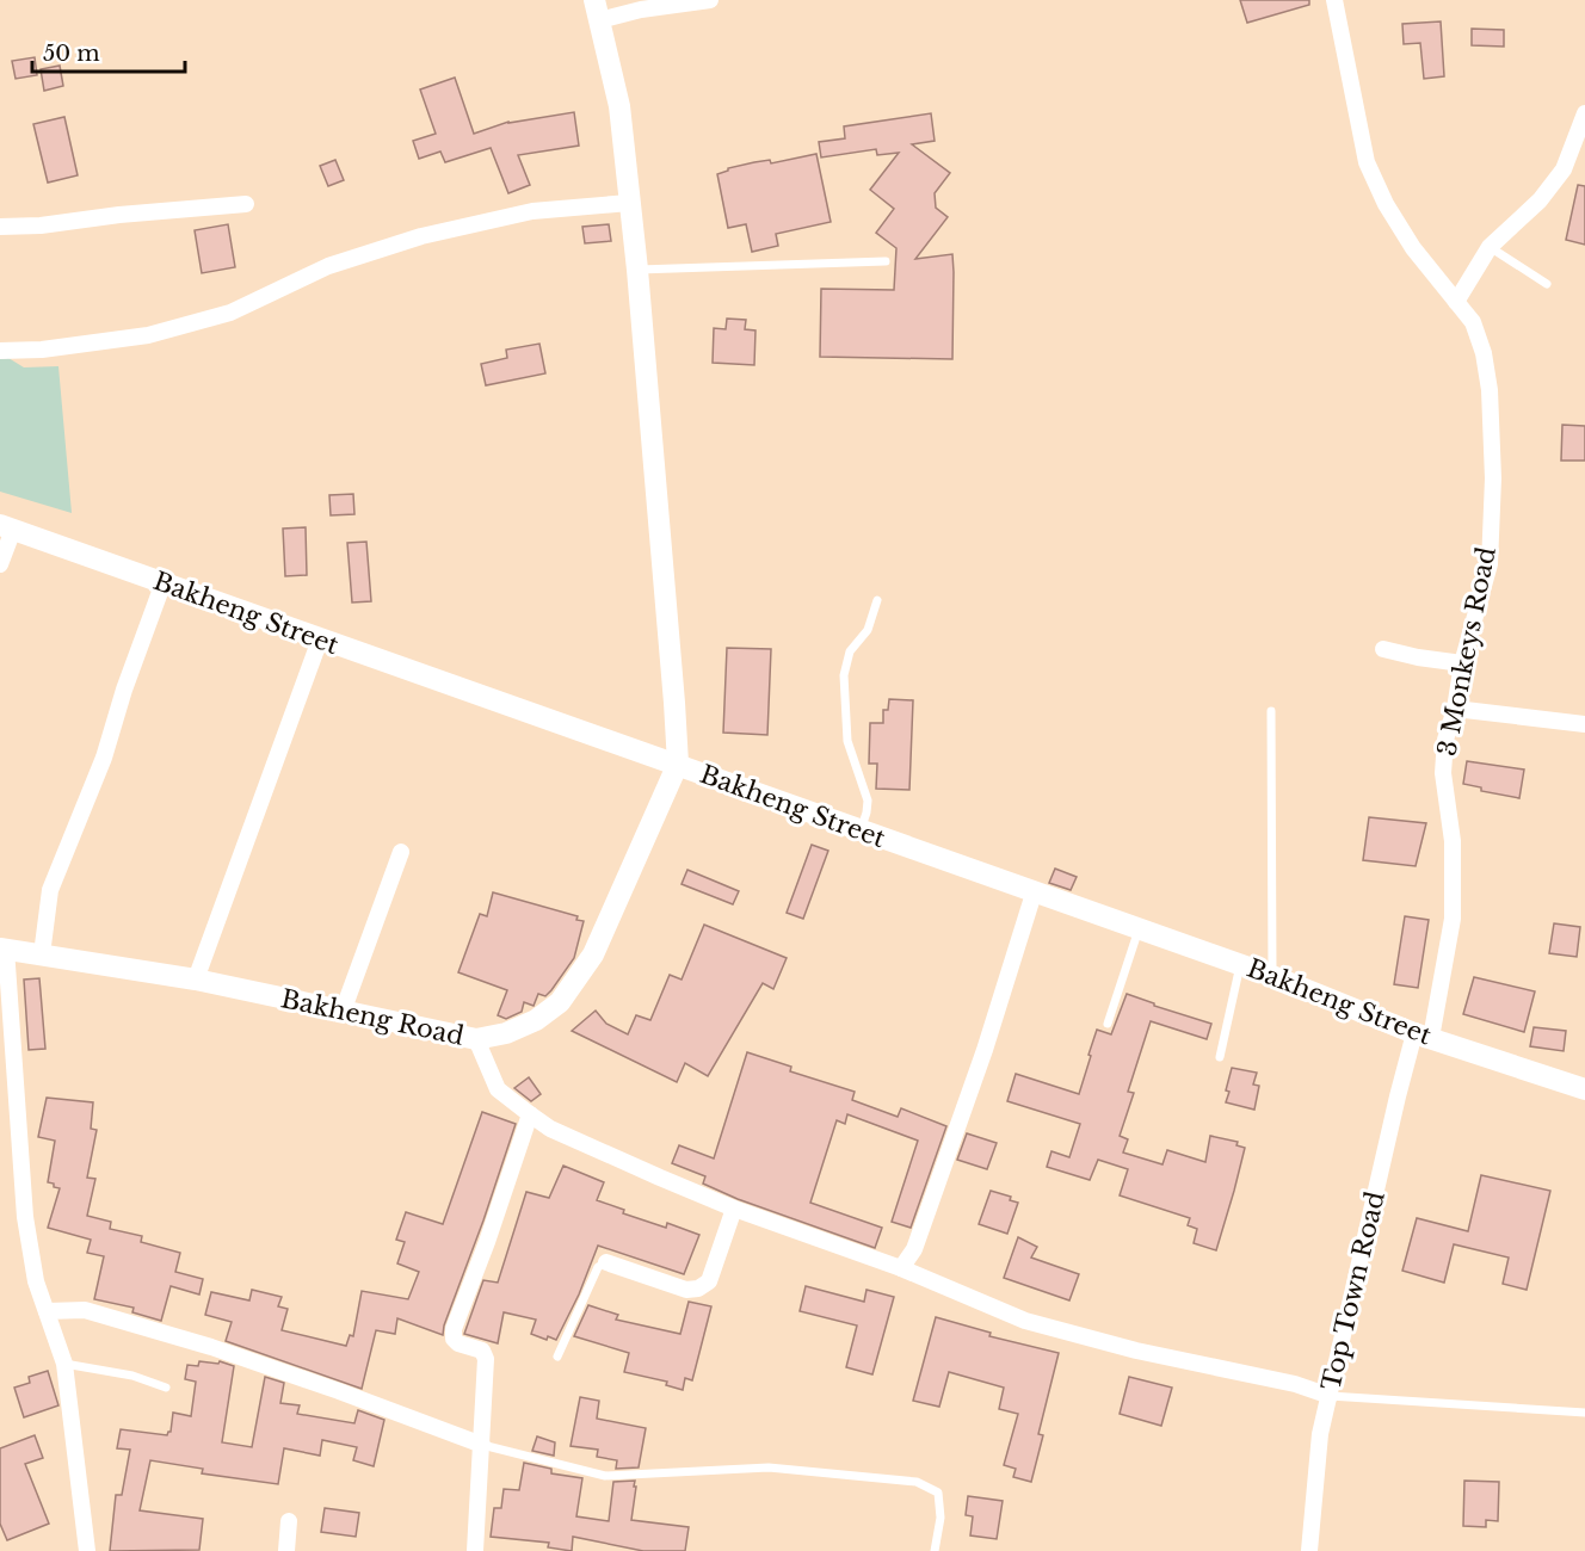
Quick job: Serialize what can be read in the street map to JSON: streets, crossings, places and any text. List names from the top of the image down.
{
  "streets": {
    "street": [
      "Bakheng Street",
      "3 Monkeys Road",
      "Bakheng Road",
      "Top Town Road"
    ]
  },
  "crossings": [
    ["Bakheng Street", "3 Monkeys Road"],
    ["Bakheng Street", "Bakheng Road"],
    ["Bakheng Street", "Top Town Road"],
    ["3 Monkeys Road", "Top Town Road"]
  ],
  "scale_bar": "50 m"
}
